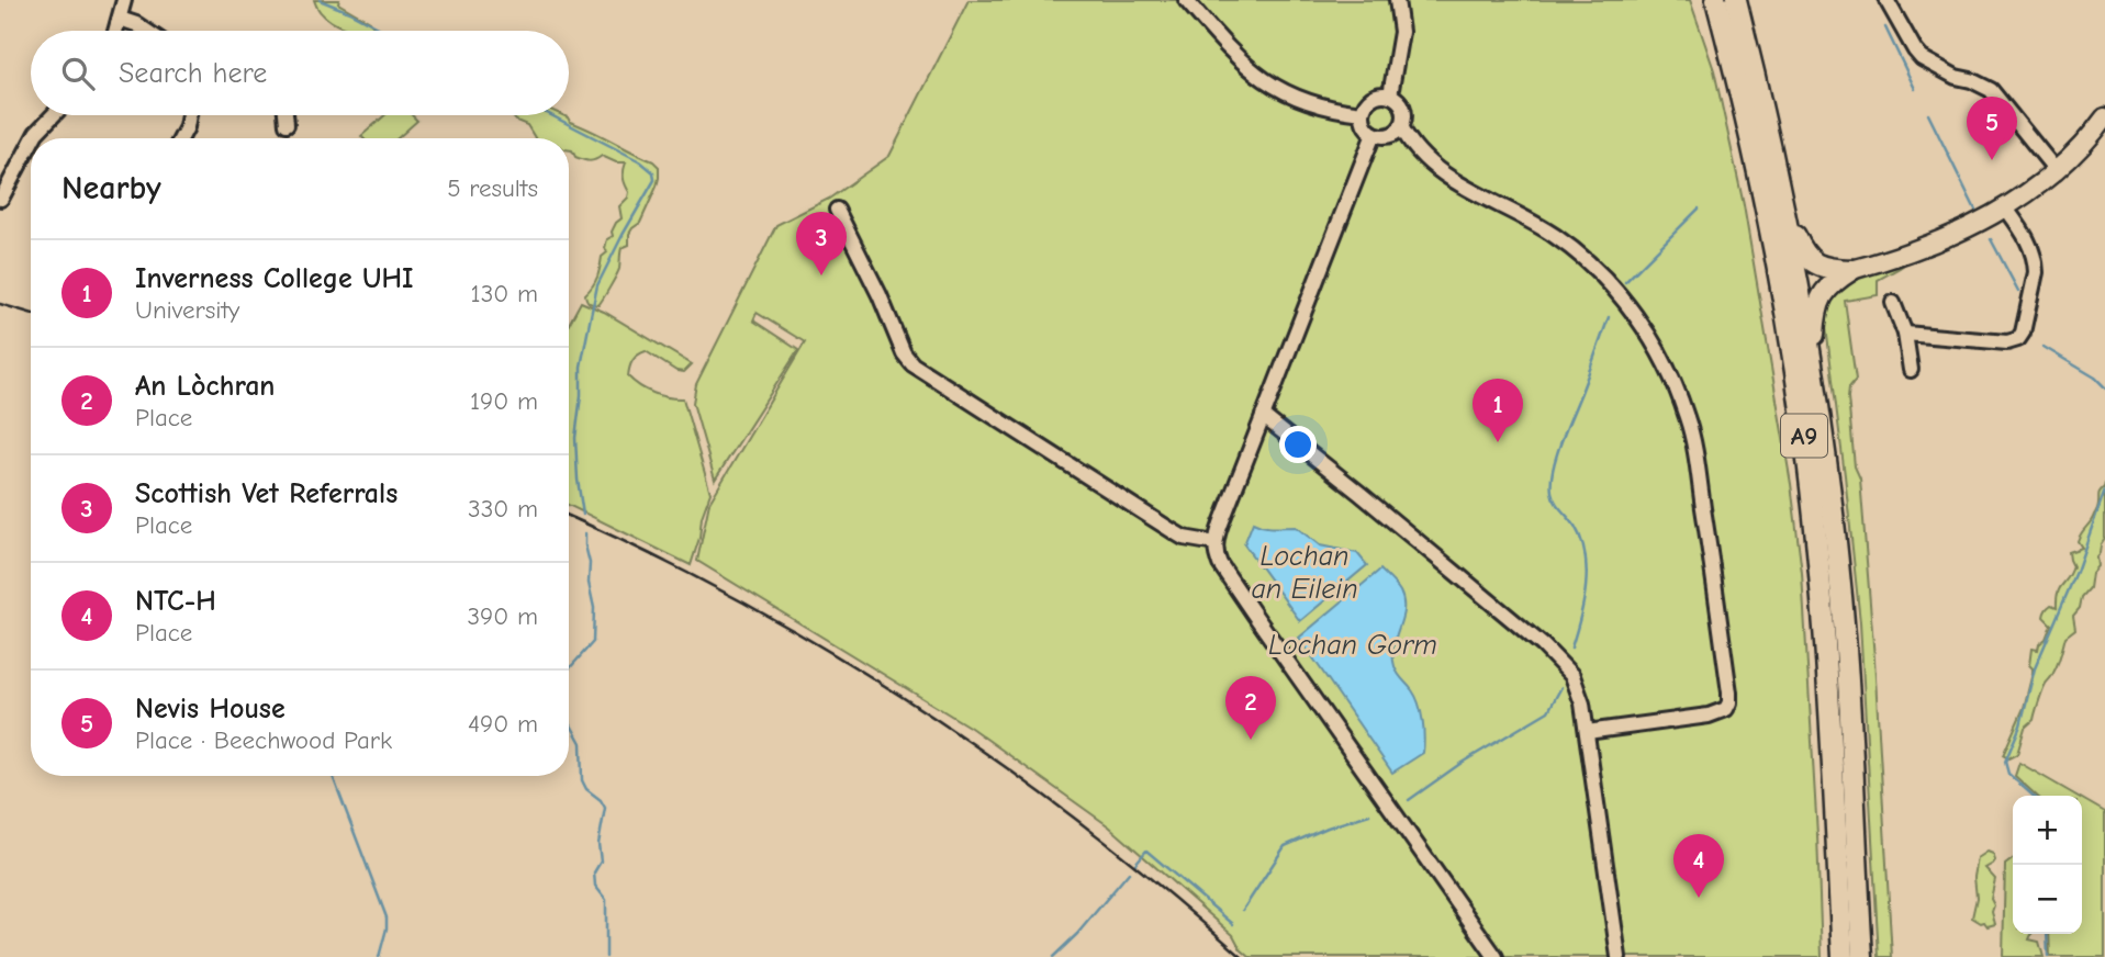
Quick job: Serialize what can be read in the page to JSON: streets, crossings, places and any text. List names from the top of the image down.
{
  "streets": {
    "highway": ["A9"]
  },
  "water": ["Lochan an Eilein", "Lochan Gorm"],
  "page": {
    "search": "Search here",
    "pins": [
      "5",
      "3",
      "1",
      "2",
      "4"
    ],
    "heading": ["Nearby", "5 results"],
    "list": [
      {
        "mark": "1",
        "name": "Inverness College UHI",
        "note": "University",
        "value": "130 m"
      },
      {
        "mark": "2",
        "name": "An Lòchran",
        "note": "Place",
        "value": "190 m"
      },
      {
        "mark": "3",
        "name": "Scottish Vet Referrals",
        "note": "Place",
        "value": "330 m"
      },
      {
        "mark": "4",
        "name": "NTC-H",
        "note": "Place",
        "value": "390 m"
      },
      {
        "mark": "5",
        "name": "Nevis House",
        "note": "Place · Beechwood Park",
        "value": "490 m"
      }
    ],
    "map_buttons": ["+", "−"]
  }
}
